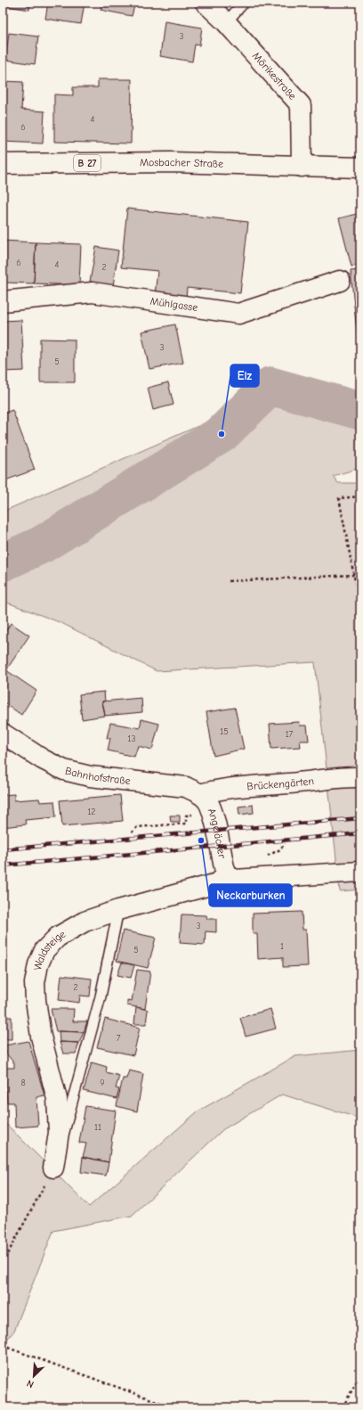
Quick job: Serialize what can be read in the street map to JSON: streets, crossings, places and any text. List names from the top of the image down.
{
  "streets": {
    "street": [
      "Mörikestraße",
      "B 27",
      "Mosbacher Straße",
      "Mühlgasse",
      "Bahnhofstraße",
      "Brückengärten",
      "Angeläcker",
      "Waldsteige"
    ]
  },
  "crossings": [
    ["Mörikestraße", "Mosbacher Straße"],
    ["Bahnhofstraße", "Brückengärten"],
    ["Bahnhofstraße", "Angeläcker"],
    ["Brückengärten", "Angeläcker"],
    ["Angeläcker", "Waldsteige"]
  ],
  "places": ["Elz", "Neckarburken"],
  "house_numbers": [
    "3",
    "4",
    "6",
    "6",
    "4",
    "2",
    "3",
    "5",
    "15",
    "17",
    "13",
    "12",
    "3",
    "1",
    "5",
    "2",
    "7",
    "8",
    "9",
    "11"
  ],
  "north": "bottom left"
}
